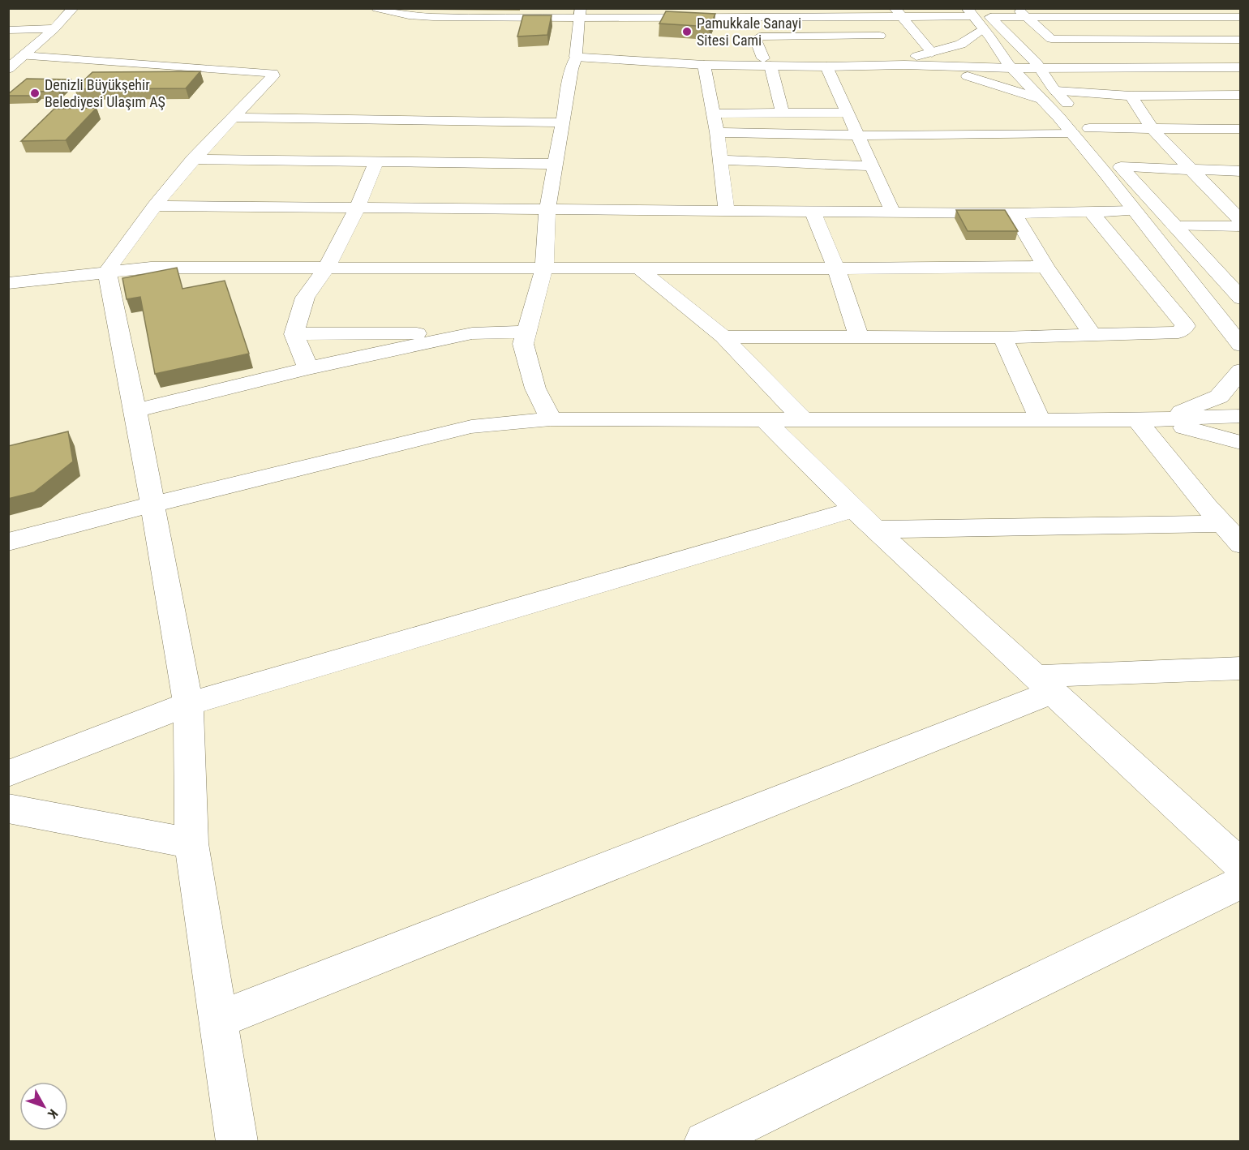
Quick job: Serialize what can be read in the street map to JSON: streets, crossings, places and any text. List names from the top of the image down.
{
  "places": ["Pamukkale Sanayi Sitesi Cami", "Denizli Büyükşehir Belediyesi Ulaşım AŞ"],
  "north": "bottom right"
}
